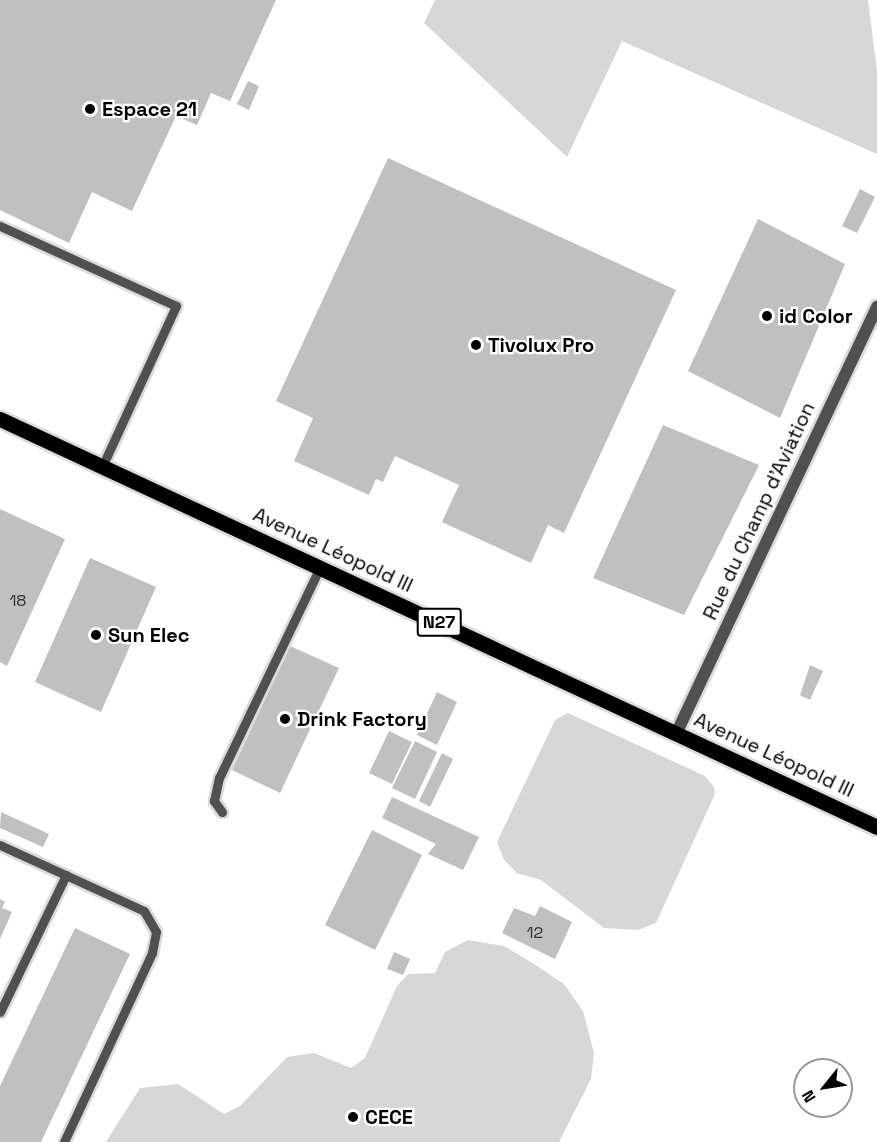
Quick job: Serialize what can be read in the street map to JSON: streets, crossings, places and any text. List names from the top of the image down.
{
  "streets": {
    "main road": ["Avenue Léopold III", "N27"],
    "street": ["Rue du Champ d'Aviation"]
  },
  "crossings": [
    ["Rue du Champ d'Aviation", "Avenue Léopold III"]
  ],
  "places": [
    "Espace 21",
    "id Color",
    "Tivolux Pro",
    "Sun Elec",
    "Drink Factory",
    "CECE"
  ],
  "house_numbers": ["18", "12"],
  "north": "bottom left"
}
